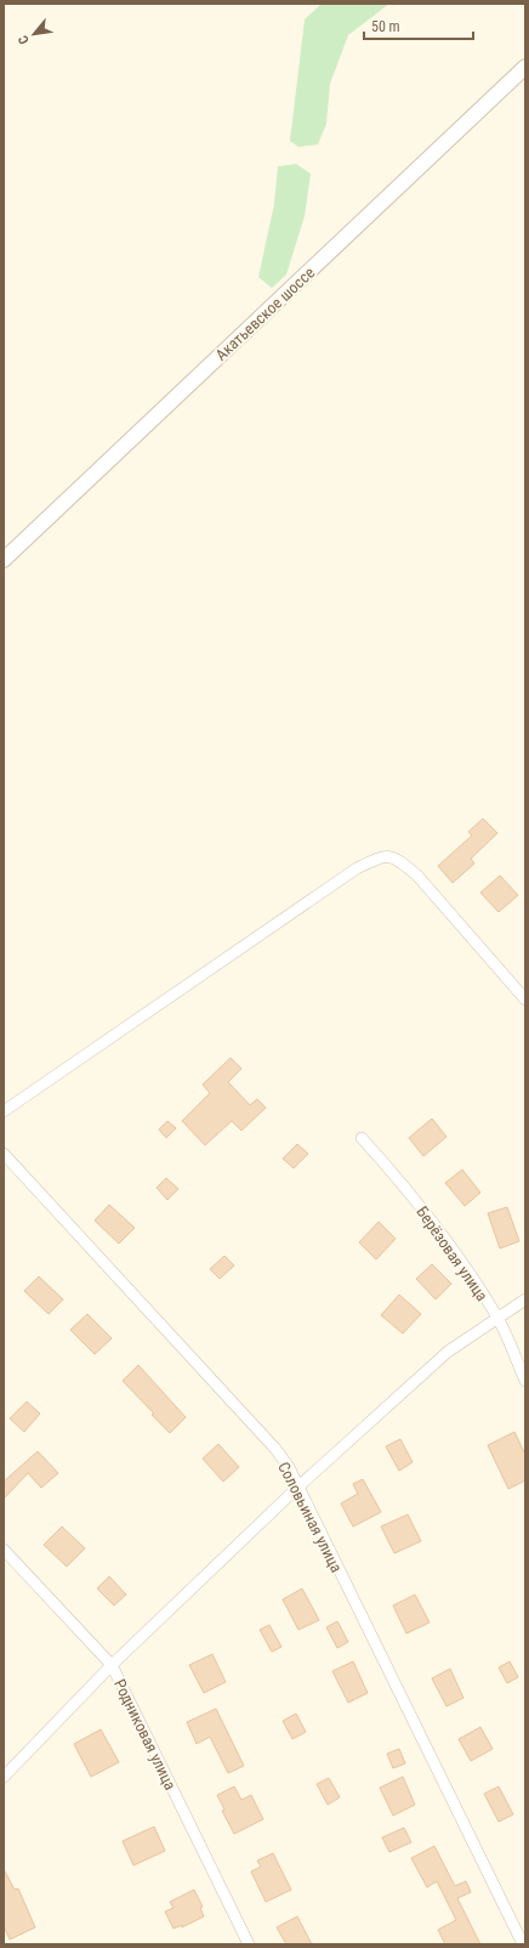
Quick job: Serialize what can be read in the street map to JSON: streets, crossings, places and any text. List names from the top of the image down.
{
  "streets": {
    "street": [
      "Акатьевское шоссе",
      "Берёзовая улица",
      "Соловьиная улица",
      "Родниковая улица"
    ]
  },
  "scale_bar": "50 m",
  "north": "bottom left"
}
